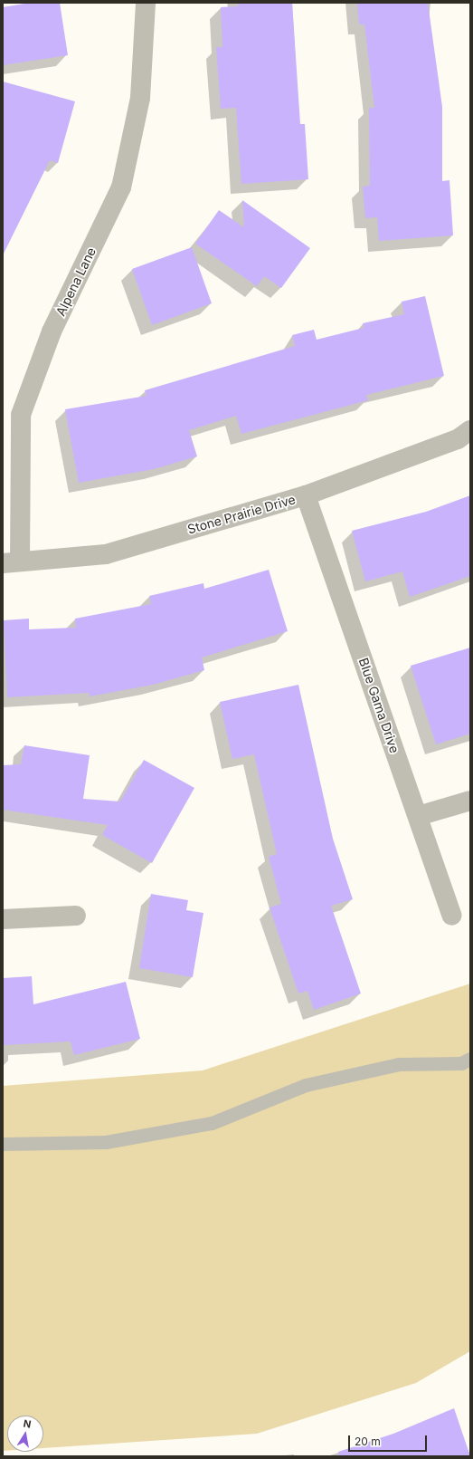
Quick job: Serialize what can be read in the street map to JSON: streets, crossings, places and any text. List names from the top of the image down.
{
  "streets": {
    "street": ["Alpena Lane", "Stone Prairie Drive", "Blue Gama Drive"]
  },
  "crossings": [
    ["Alpena Lane", "Stone Prairie Drive"],
    ["Stone Prairie Drive", "Blue Gama Drive"]
  ],
  "scale_bar": "20 m",
  "north": "top"
}
